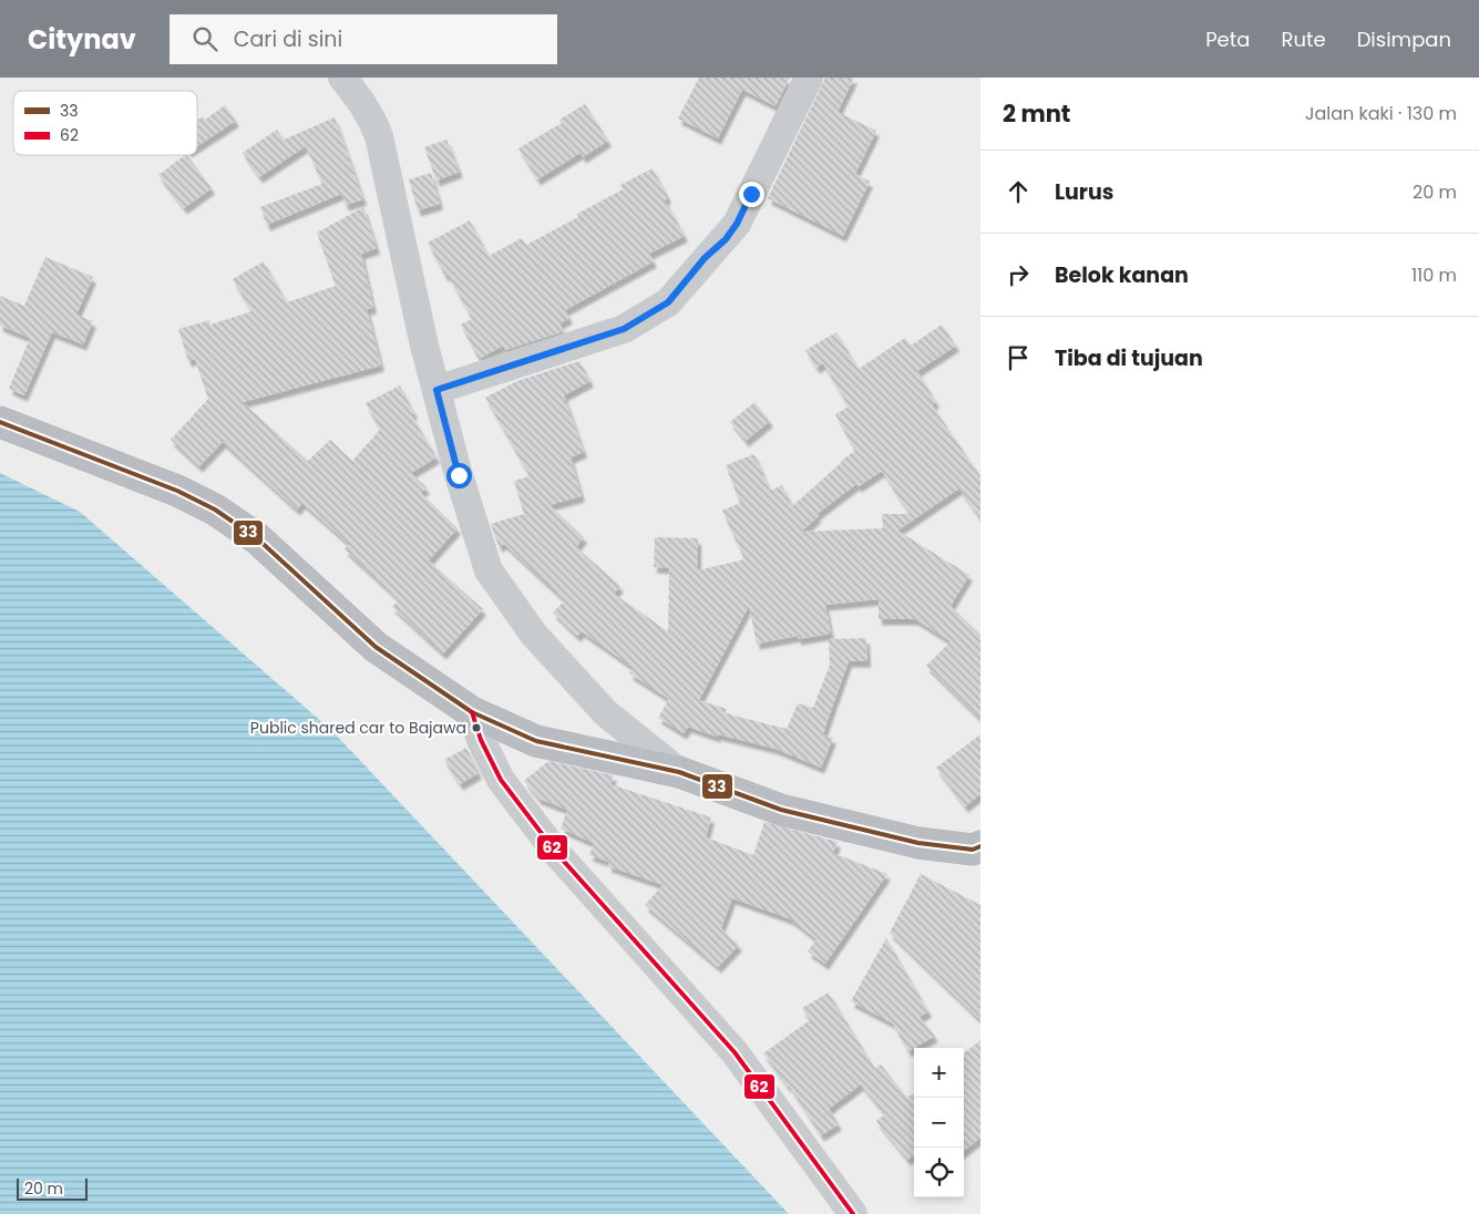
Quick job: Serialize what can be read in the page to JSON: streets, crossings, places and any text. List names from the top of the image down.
{
  "places": ["Public shared car to Bajawa"],
  "lines": ["transit line 33", "transit line 62"],
  "legend": ["33", "62"],
  "scale_bar": "20 m",
  "page": {
    "header": "Citynav",
    "search": "Cari di sini",
    "nav": ["Peta", "Rute", "Disimpan"],
    "heading": ["2 mnt", "Jalan kaki · 130 m"],
    "list": [
      ["Lurus", "20 m"],
      ["Belok kanan", "110 m"],
      "Tiba di tujuan"
    ],
    "map_buttons": ["+", "−"],
    "scale": "20 m"
  }
}
